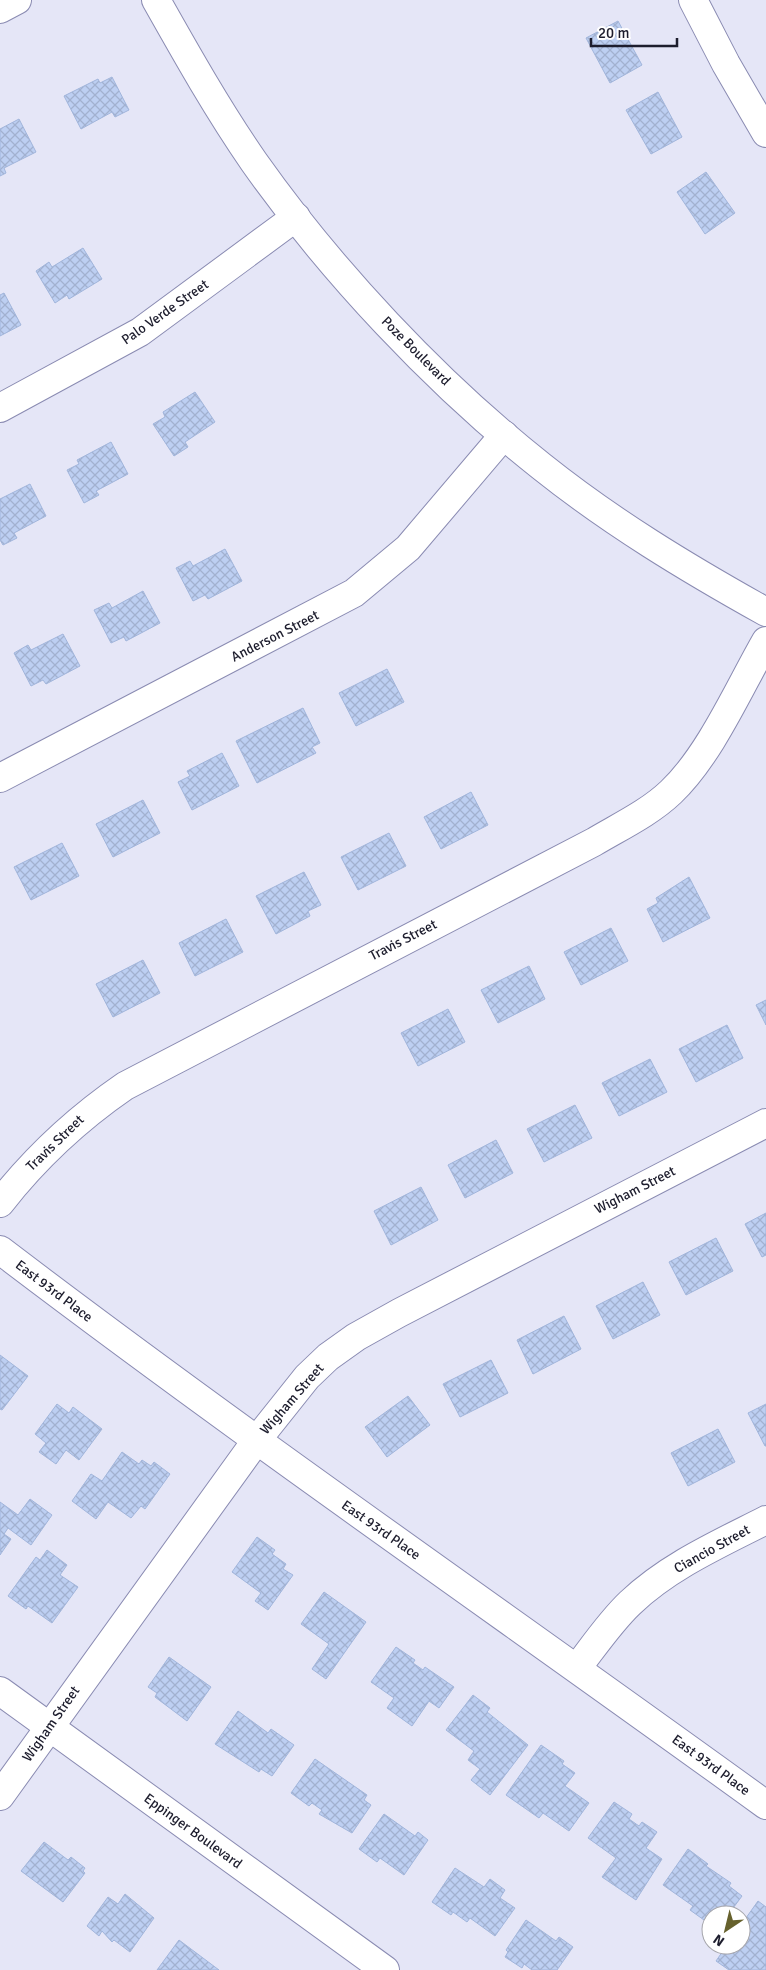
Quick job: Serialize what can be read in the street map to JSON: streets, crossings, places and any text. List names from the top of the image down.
{
  "streets": {
    "street": [
      "Palo Verde Street",
      "Poze Boulevard",
      "Anderson Street",
      "Travis Street",
      "Wigham Street",
      "East 93rd Place",
      "Ciancio Street",
      "Eppinger Boulevard"
    ]
  },
  "crossings": [
    ["Palo Verde Street", "Poze Boulevard"],
    ["Poze Boulevard", "Anderson Street"],
    ["Wigham Street", "East 93rd Place"],
    ["Wigham Street", "Eppinger Boulevard"],
    ["East 93rd Place", "Ciancio Street"]
  ],
  "scale_bar": "20 m",
  "north": "bottom left"
}
